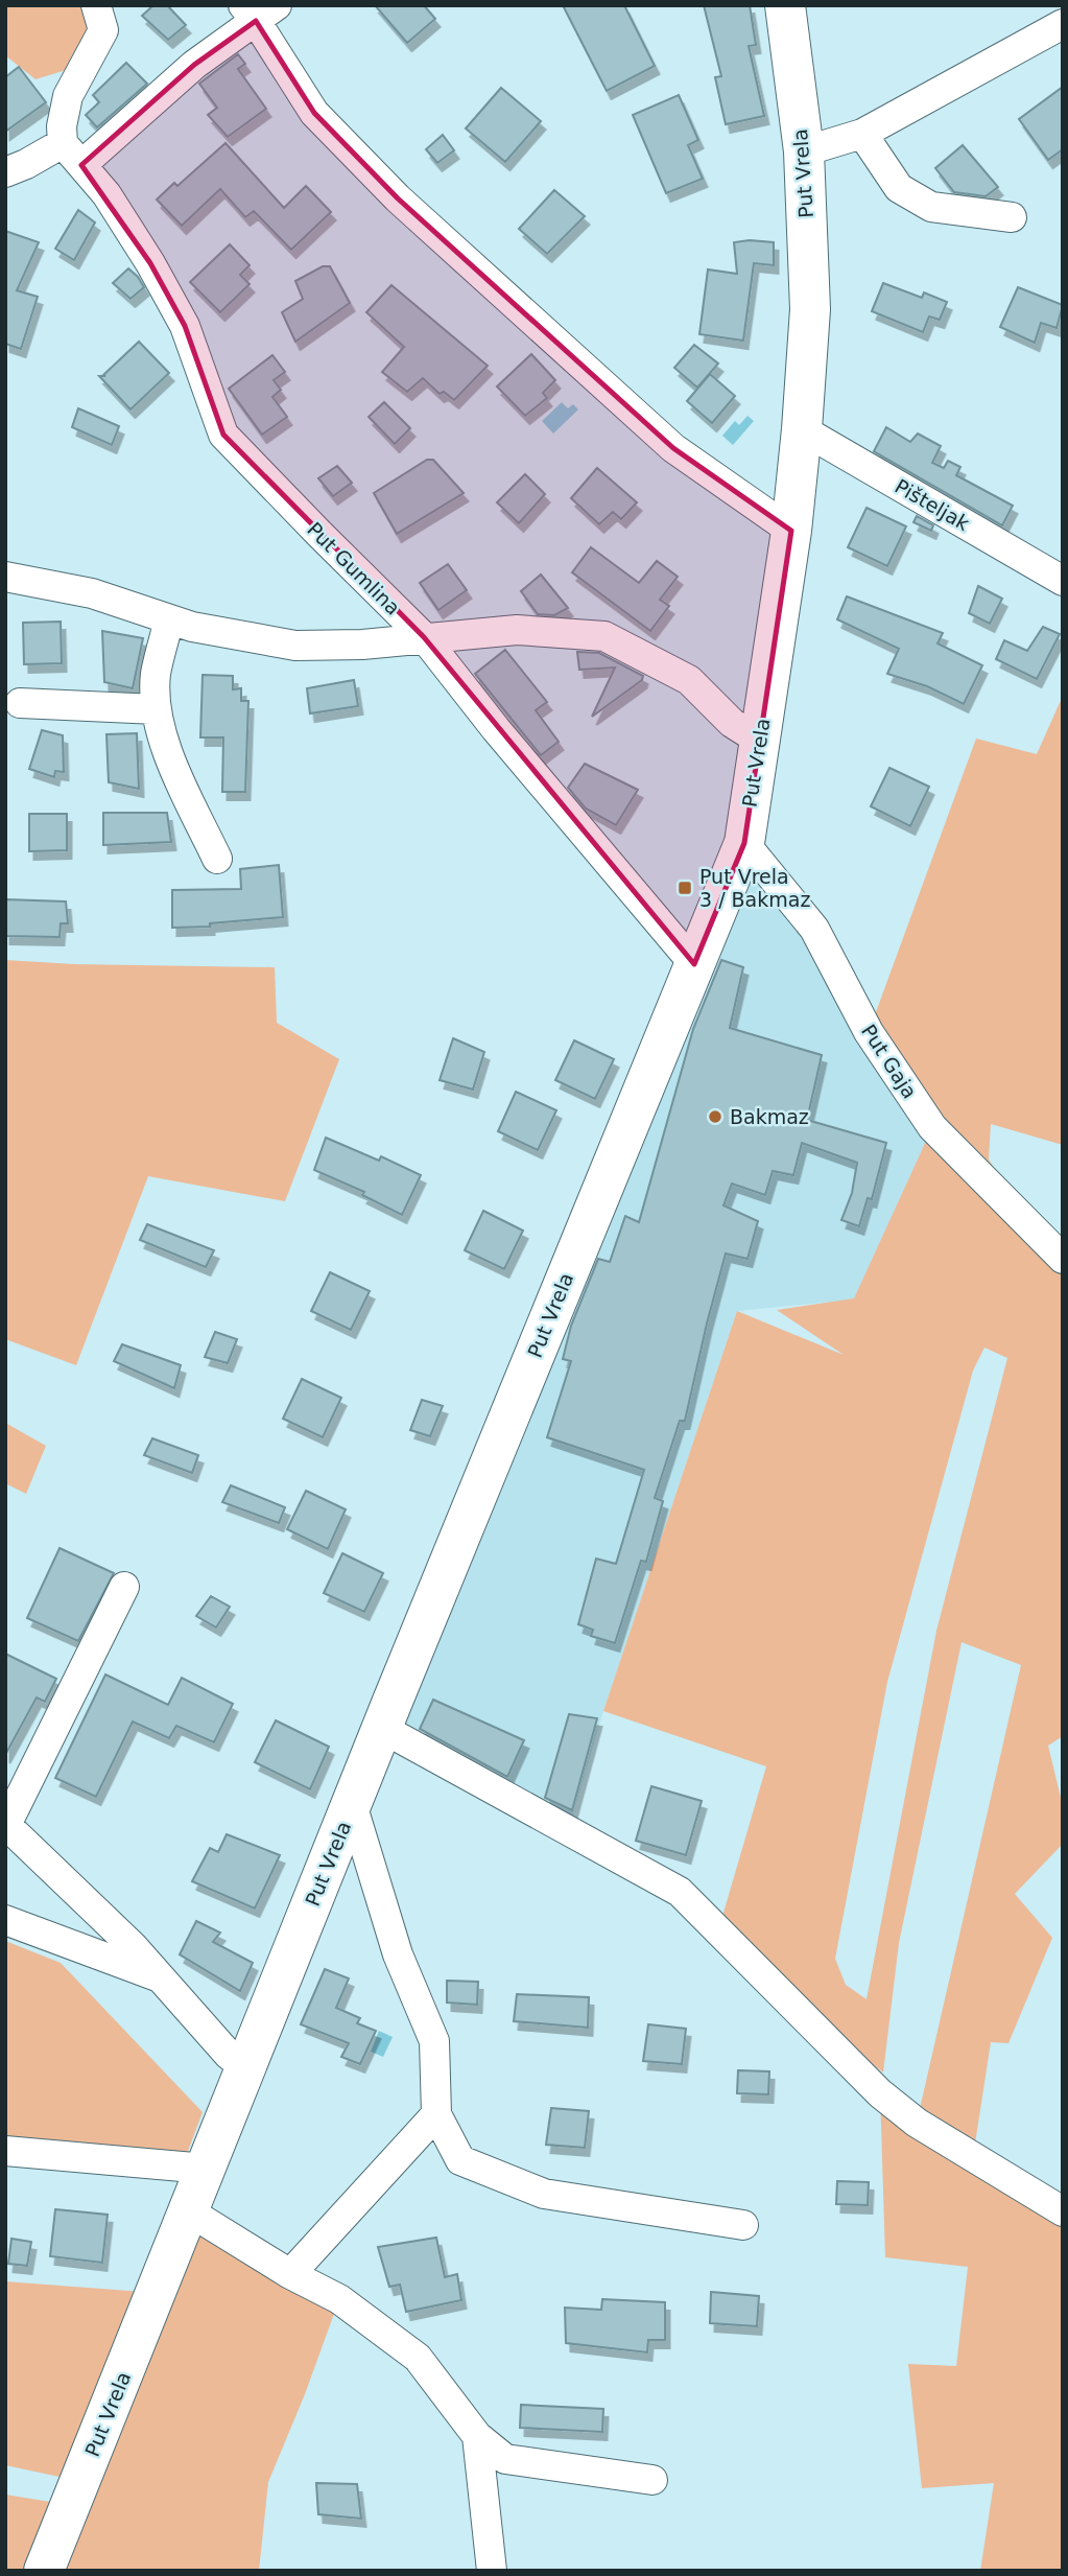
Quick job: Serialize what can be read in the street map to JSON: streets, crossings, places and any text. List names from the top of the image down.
{
  "streets": {
    "main road": ["Put Vrela"],
    "street": ["Pišteljak", "Put Gumlina", "Put Gaja"]
  },
  "crossings": [
    ["Put Vrela", "Pišteljak"],
    ["Put Vrela", "Put Gumlina"],
    ["Put Vrela", "Put Gaja"]
  ],
  "places": {
    "transit": ["Put Vrela 3 / Bakmaz"],
    "other": ["Bakmaz"]
  }
}
